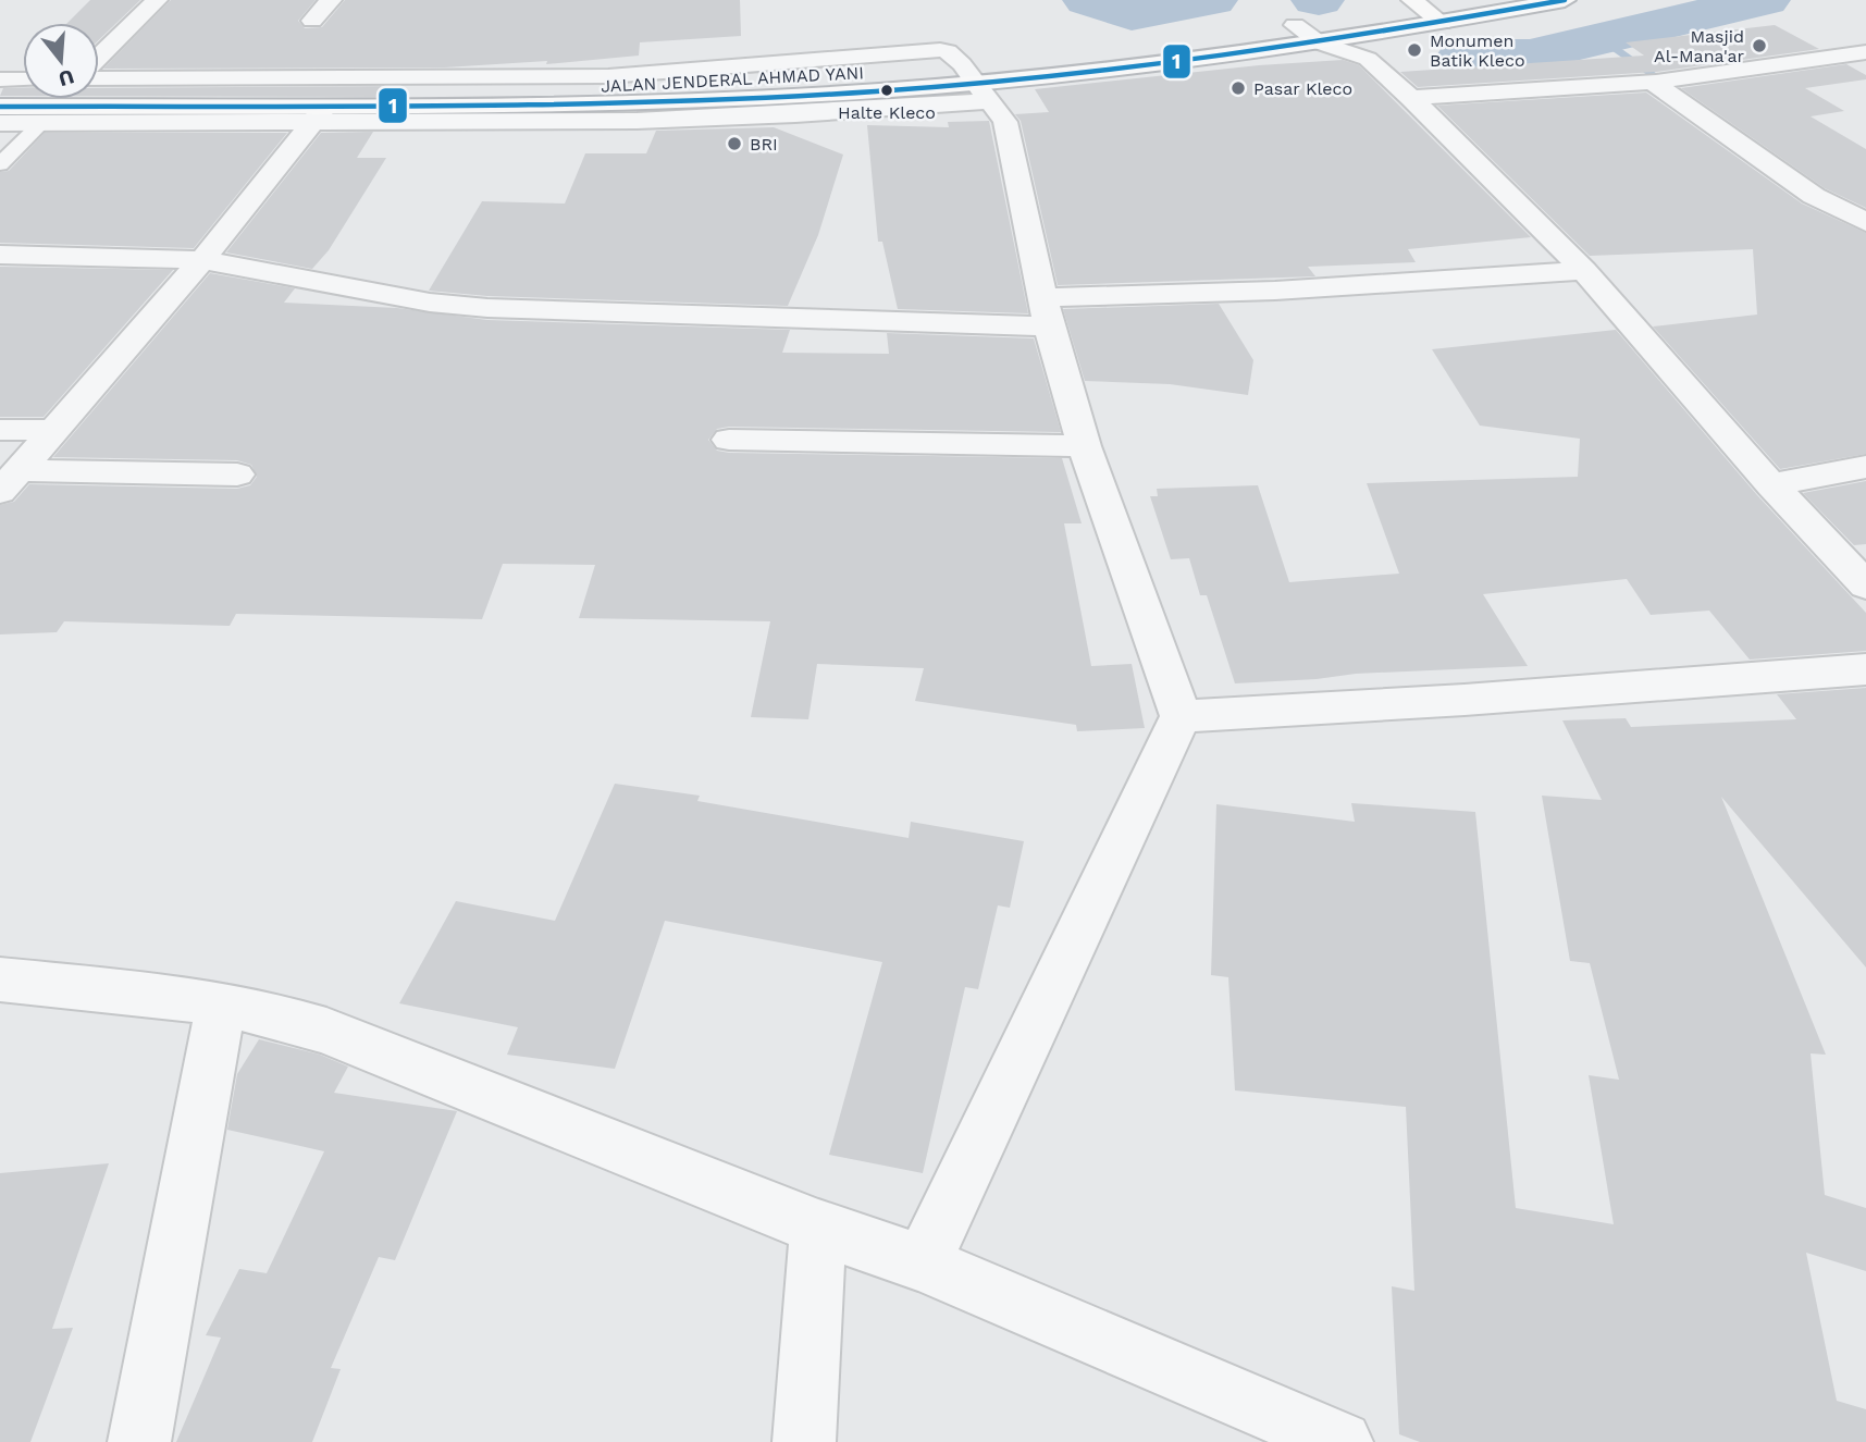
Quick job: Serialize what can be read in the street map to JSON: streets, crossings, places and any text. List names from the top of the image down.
{
  "streets": {
    "main road": ["JALAN JENDERAL AHMAD YANI"]
  },
  "places": [
    "Masjid Al-Mana'ar",
    "Monumen Batik Kleco",
    "Pasar Kleco",
    "Halte Kleco",
    "BRI"
  ],
  "lines": ["transit line 1"],
  "north": "bottom"
}
